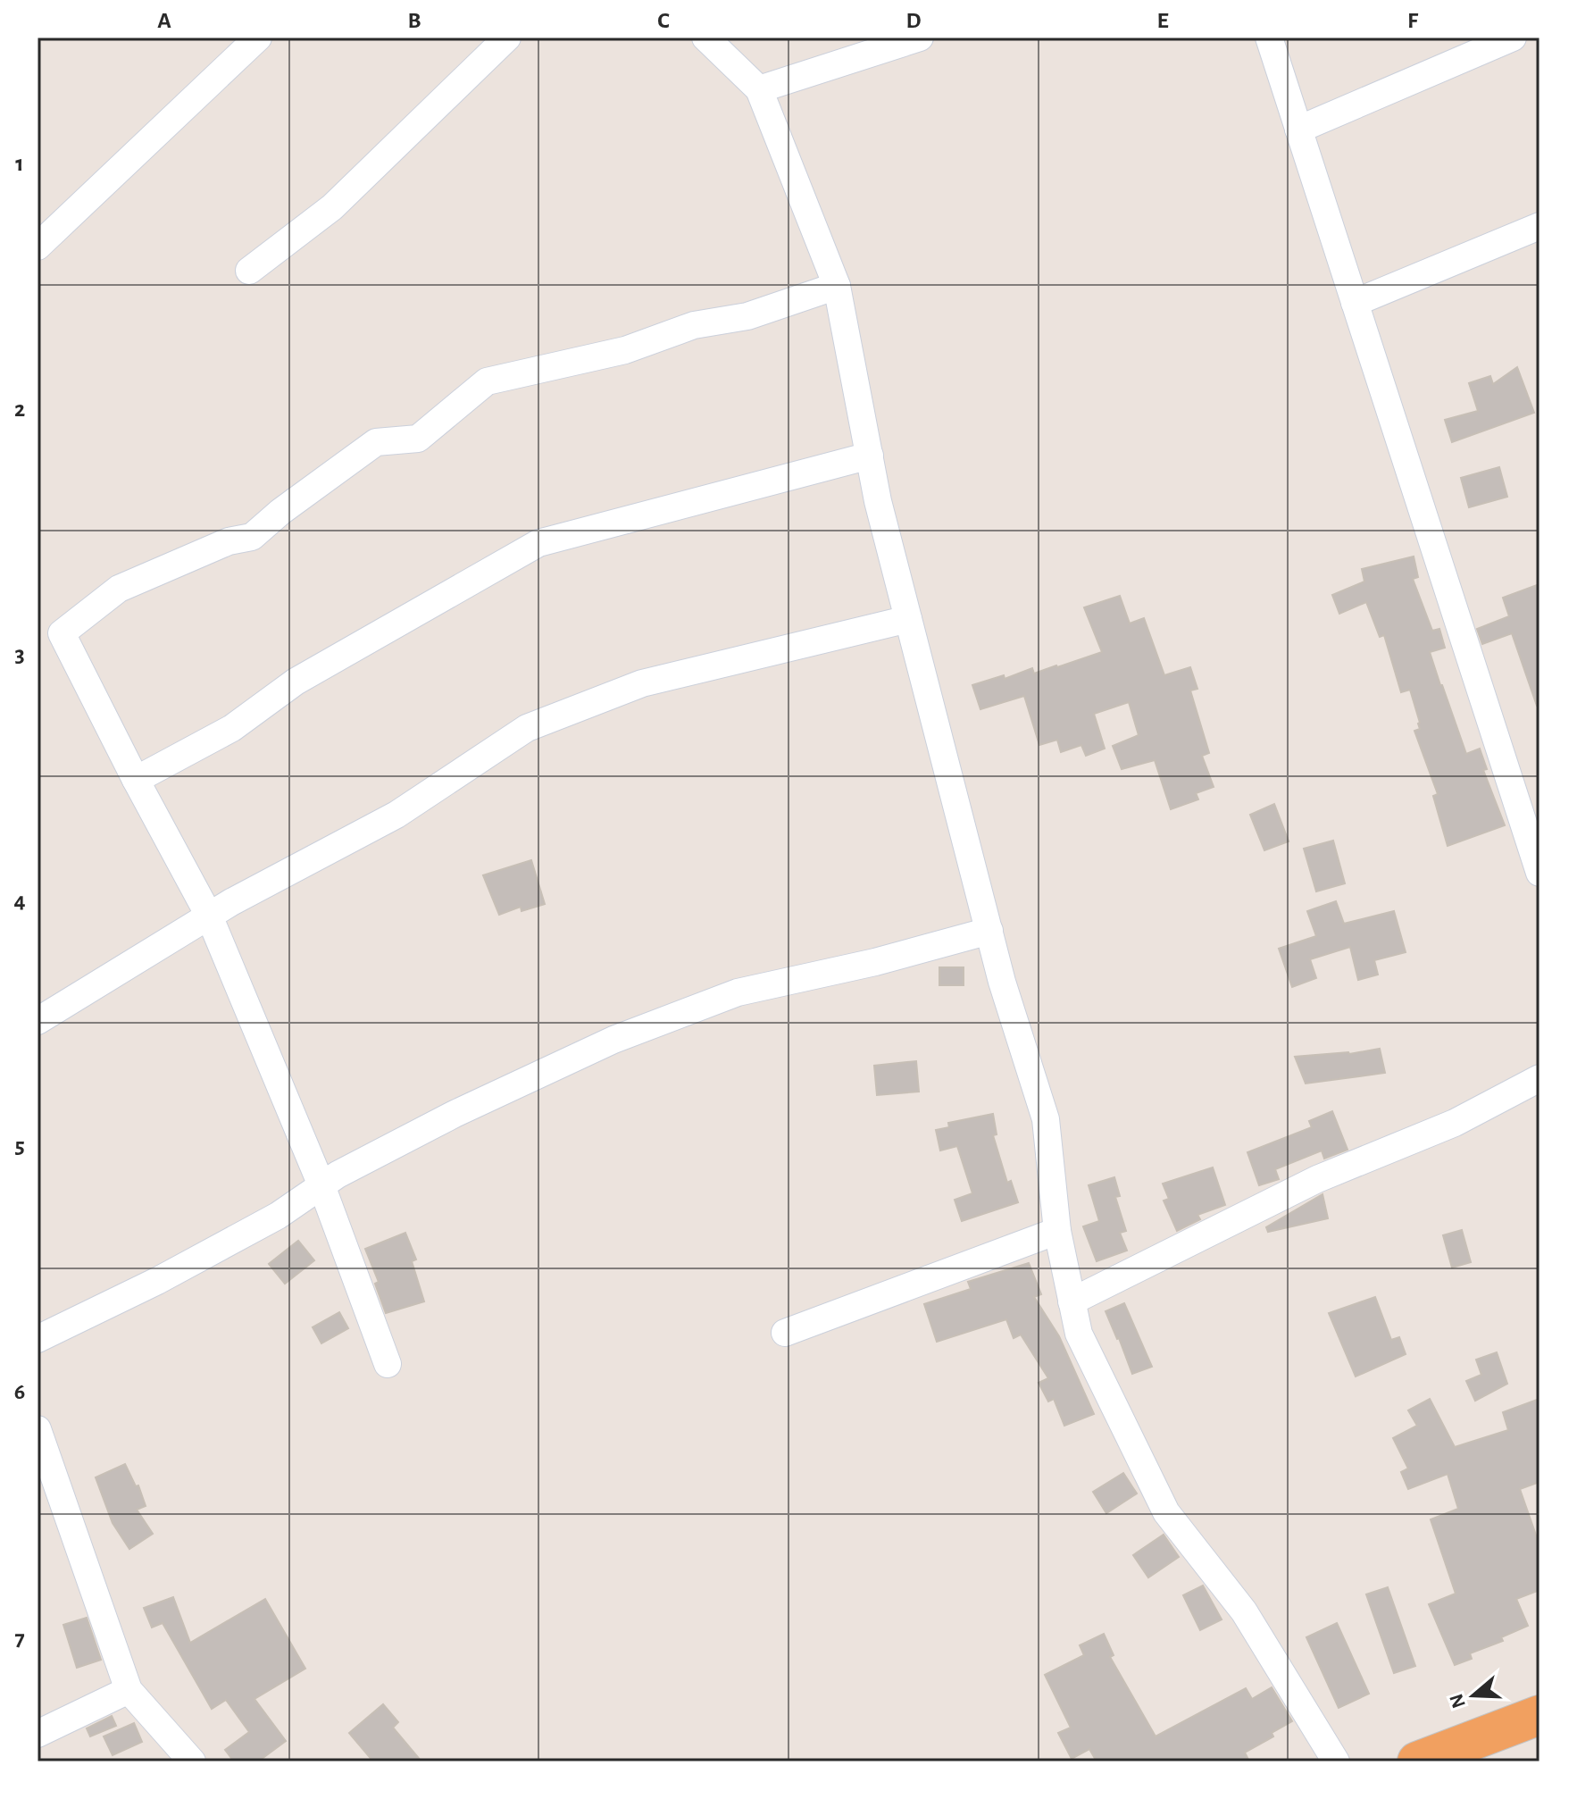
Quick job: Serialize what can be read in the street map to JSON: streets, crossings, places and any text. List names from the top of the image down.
{
  "north": "left",
  "grid": {
    "columns": [
      "A",
      "B",
      "C",
      "D",
      "E",
      "F"
    ],
    "rows": [
      "1",
      "2",
      "3",
      "4",
      "5",
      "6",
      "7"
    ]
  }
}
